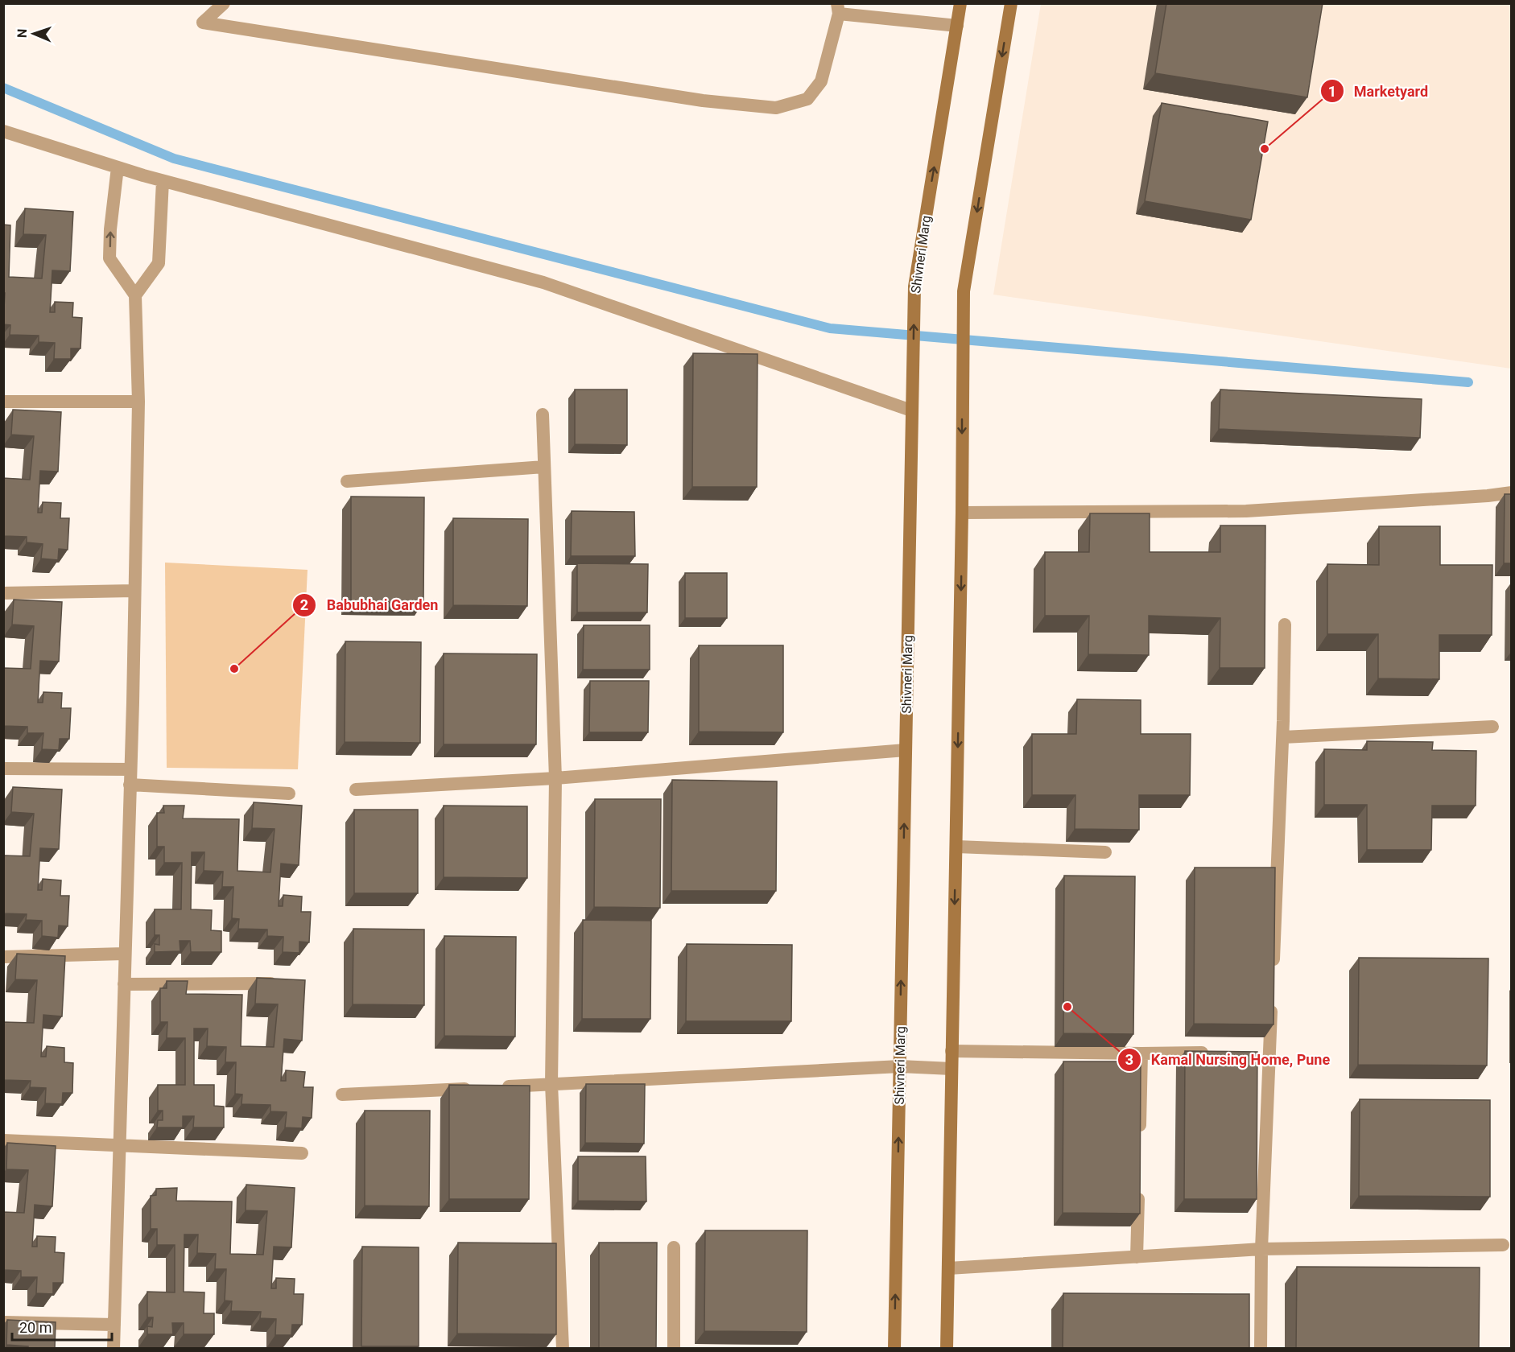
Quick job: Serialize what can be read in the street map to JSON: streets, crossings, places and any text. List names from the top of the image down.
{
  "streets": {
    "main road": ["Shivneri Marg"]
  },
  "places": ["Marketyard", "Babubhai Garden", "Kamal Nursing Home, Pune"],
  "scale_bar": "20 m",
  "north": "left"
}
